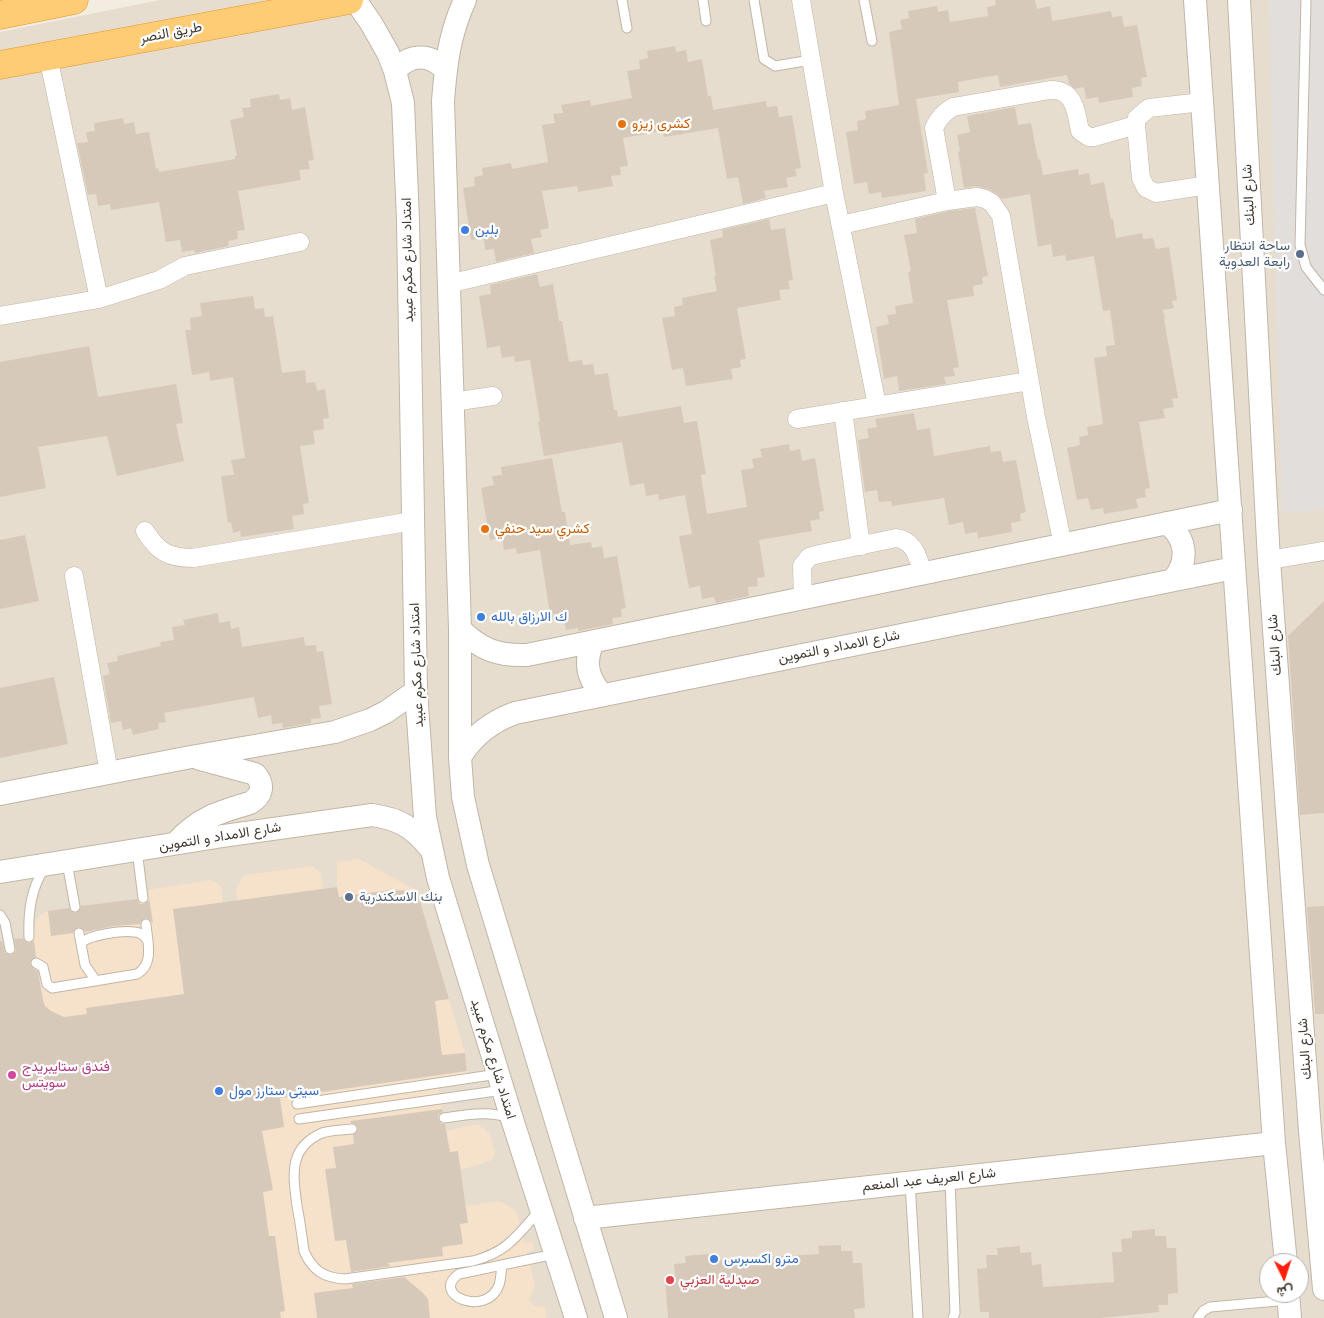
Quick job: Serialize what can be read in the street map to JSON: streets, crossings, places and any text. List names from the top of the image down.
{
  "streets": {
    "highway": ["طريق النصر"],
    "street": [
      "شارع البنك",
      "امتداد شارع مكرم عبيد",
      "شارع الامداد و التموين",
      "شارع العريف عبد المنعم"
    ]
  },
  "crossings": [
    ["امتداد شارع مكرم عبيد", "شارع الامداد و التموين"]
  ],
  "places": [
    "كشرى زيزو",
    "بلبن",
    "ساحة انتظار رابعة العدوية",
    "كشري سيد حنفي",
    "ك الارزاق بالله",
    "بنك الاسكندرية",
    "فندق ستايبريدج سويتس",
    "سيتى ستارز مول",
    "مترو اكسبرس",
    "صيدلية العزبي"
  ],
  "north": "bottom"
}
